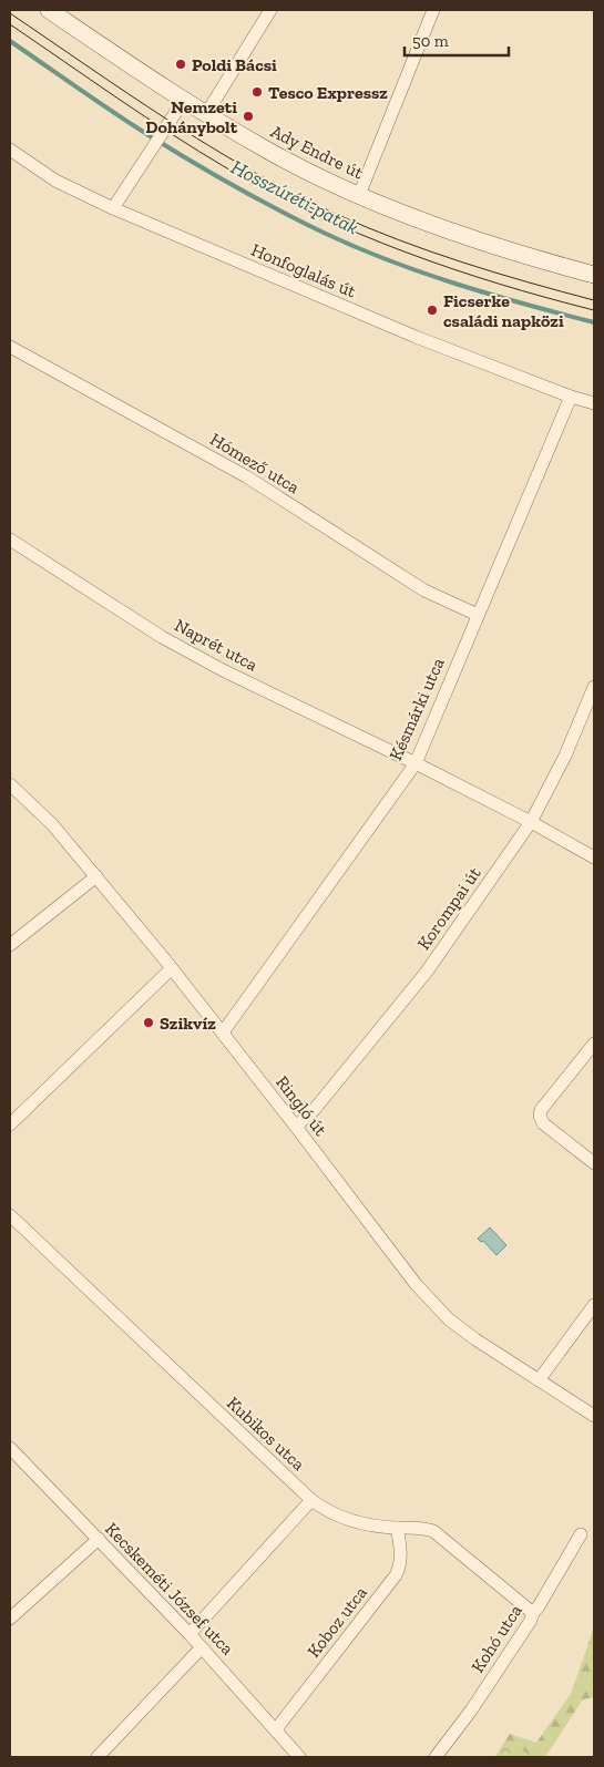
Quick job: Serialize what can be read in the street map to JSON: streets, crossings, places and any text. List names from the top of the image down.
{
  "streets": {
    "street": [
      "Ady Endre út",
      "Honfoglalás út",
      "Hómező utca",
      "Naprét utca",
      "Késmárki utca",
      "Korompai út",
      "Ringló út",
      "Kubikos utca",
      "Kecskeméti József utca",
      "Koboz utca",
      "Kohó utca"
    ]
  },
  "crossings": [
    ["Honfoglalás út", "Késmárki utca"],
    ["Hómező utca", "Késmárki utca"],
    ["Naprét utca", "Késmárki utca"],
    ["Naprét utca", "Korompai út"],
    ["Késmárki utca", "Ringló út"],
    ["Korompai út", "Ringló út"],
    ["Kubikos utca", "Koboz utca"],
    ["Kubikos utca", "Kohó utca"],
    ["Kecskeméti József utca", "Koboz utca"]
  ],
  "water": ["Hosszúréti-patak"],
  "places": [
    "Poldi Bácsi",
    "Tesco Expressz",
    "Nemzeti Dohánybolt",
    "Ficserke családi napközi",
    "Szikvíz"
  ],
  "scale_bar": "50 m"
}
